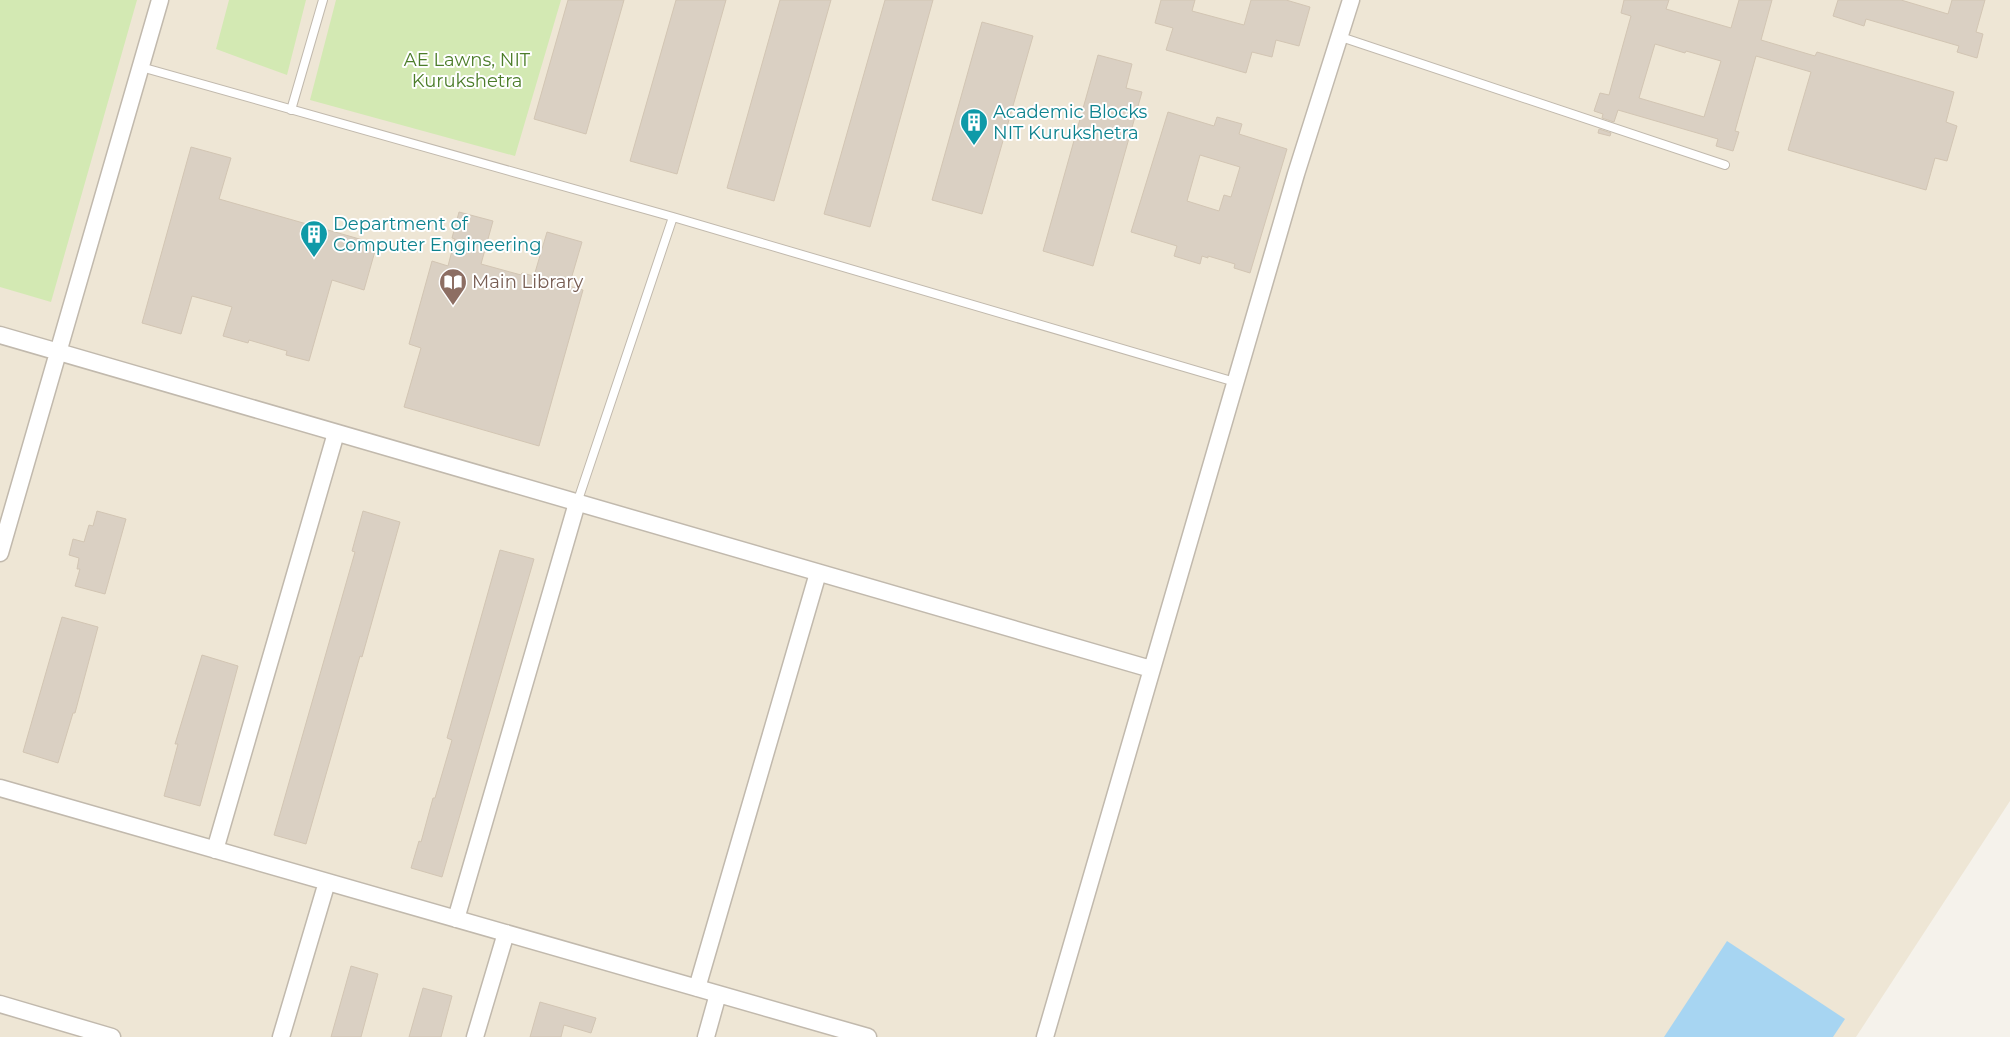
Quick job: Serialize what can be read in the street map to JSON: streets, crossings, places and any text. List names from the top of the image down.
{
  "parks": ["AE Lawns, NIT Kurukshetra"],
  "places": {
    "building": ["Academic Blocks NIT Kurukshetra", "Department of Computer Engineering"],
    "library": ["Main Library"]
  }
}
